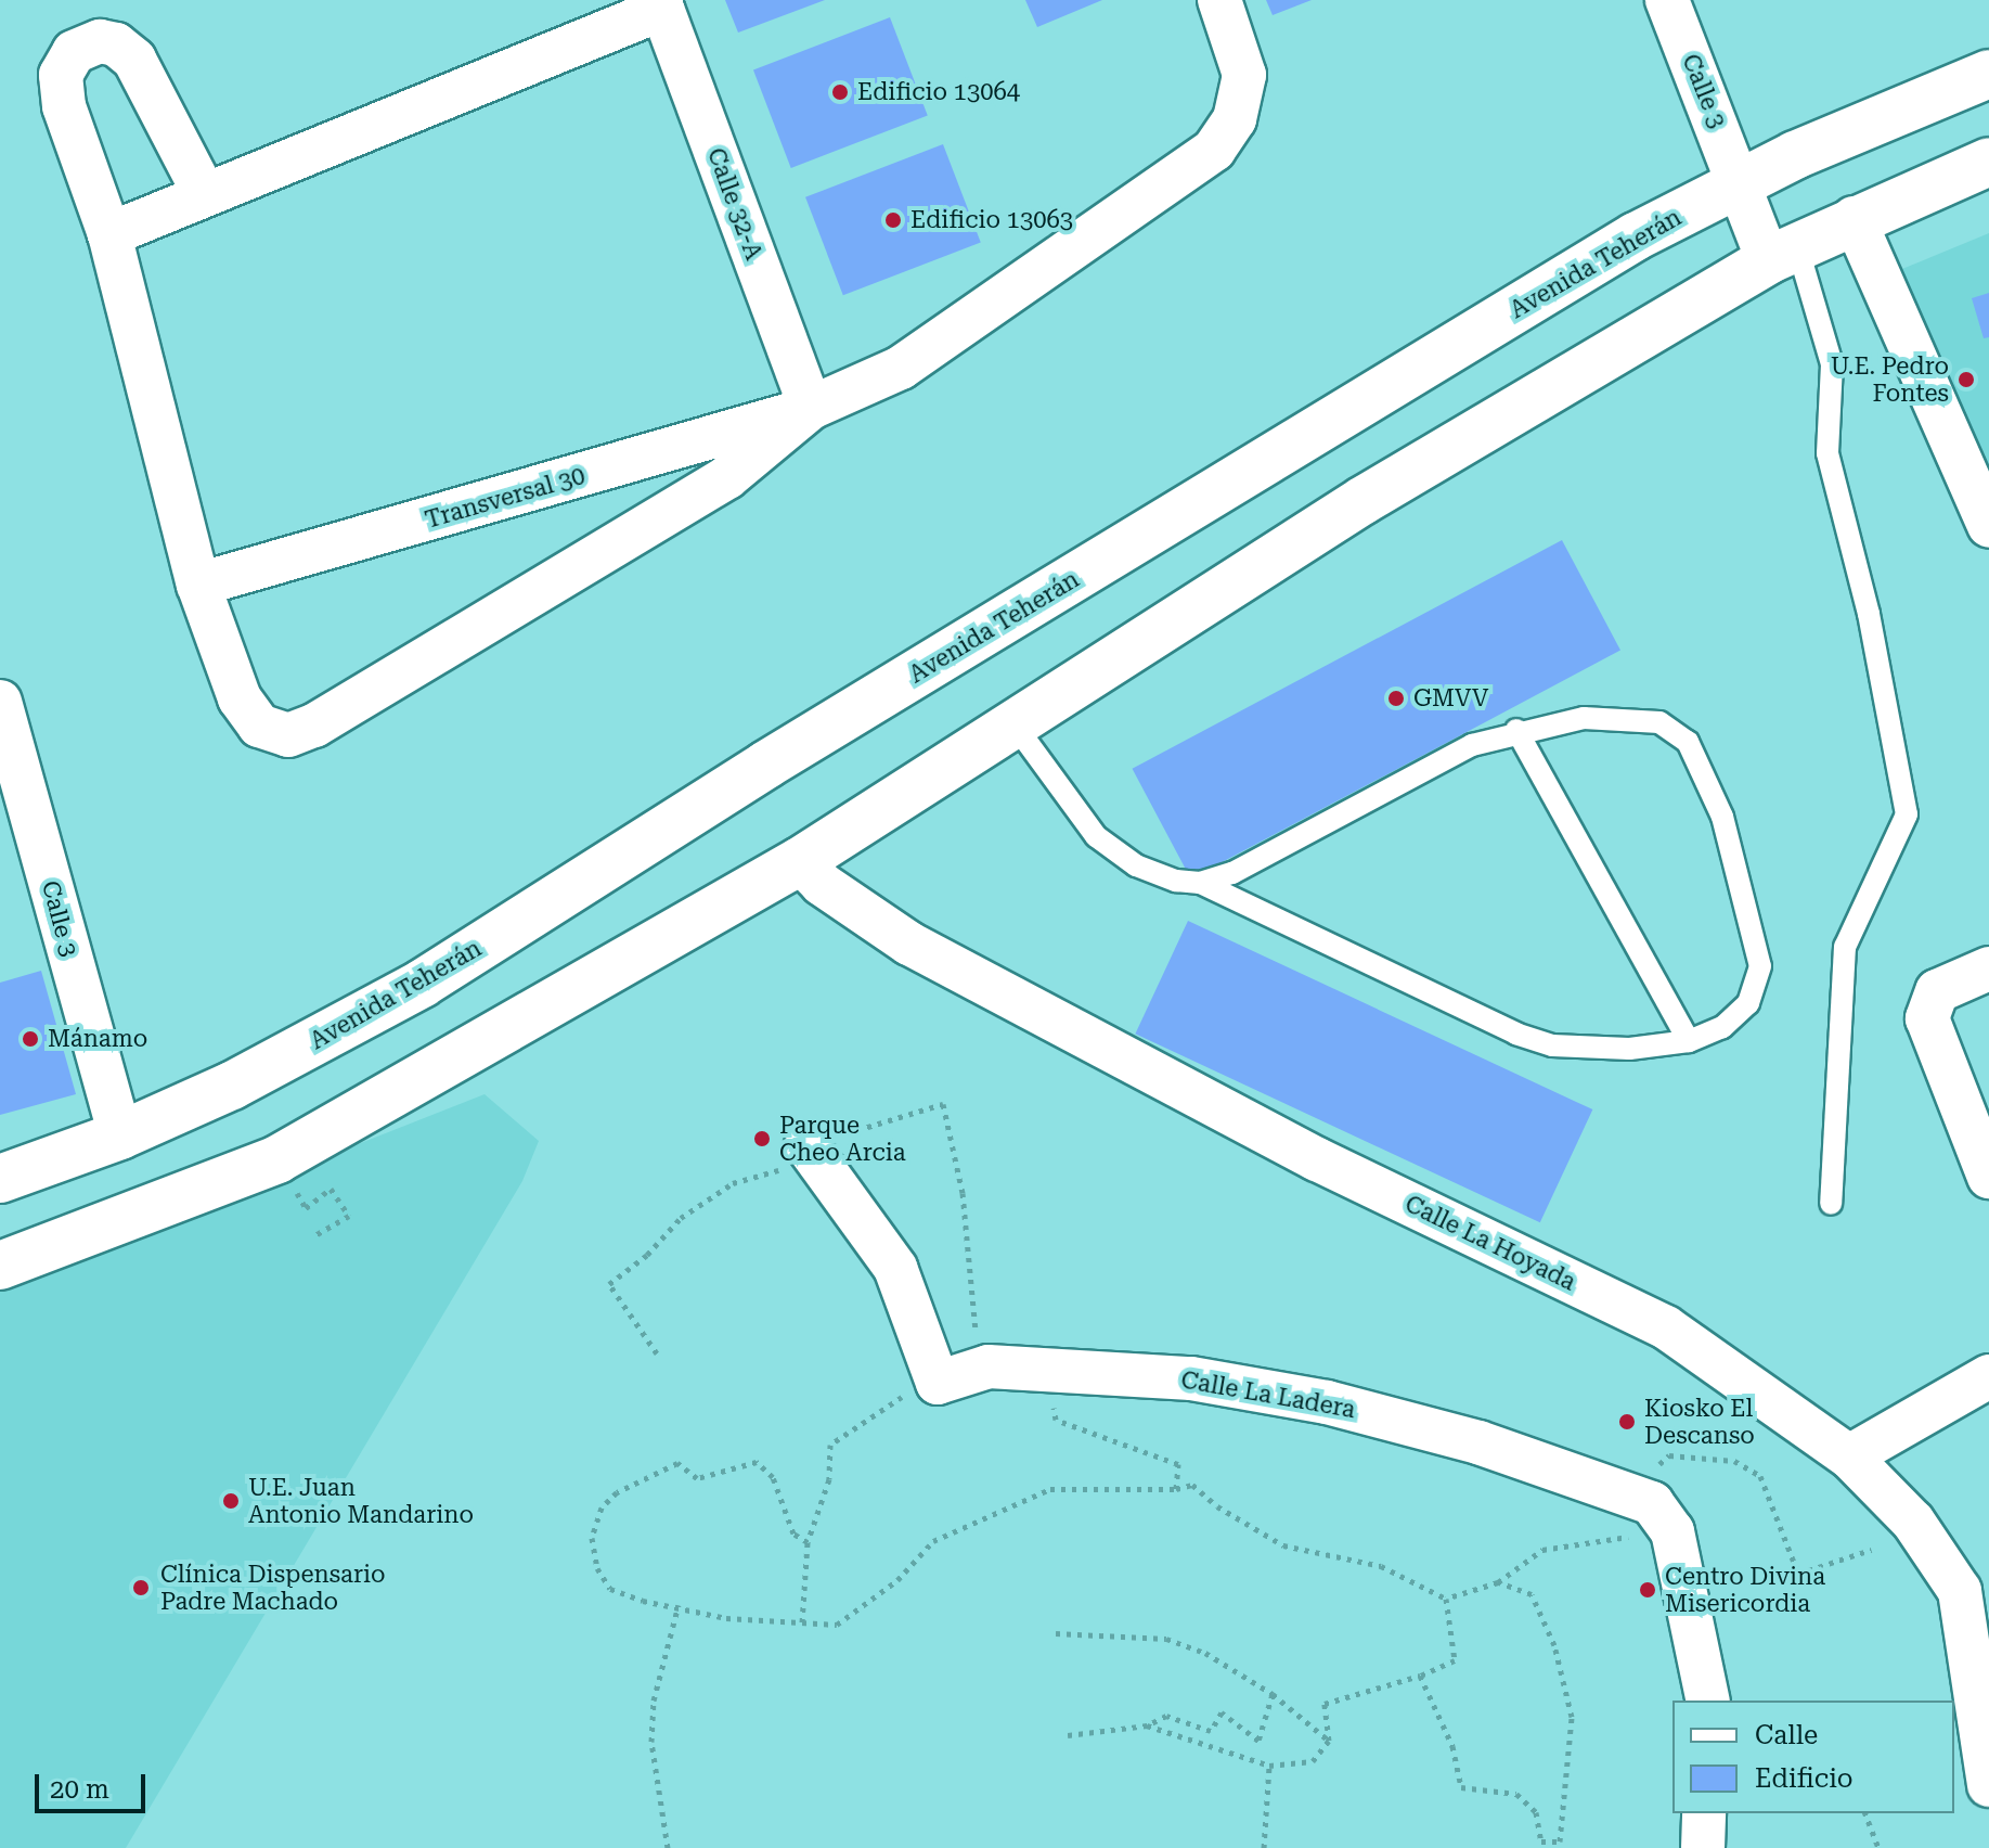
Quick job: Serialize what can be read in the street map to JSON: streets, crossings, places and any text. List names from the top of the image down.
{
  "streets": {
    "main road": ["Avenida Teherán"],
    "street": [
      "Calle 3",
      "Calle 32-A",
      "Transversal 30",
      "Calle La Hoyada",
      "Calle La Ladera"
    ]
  },
  "crossings": [
    ["Calle 3", "Avenida Teherán"],
    ["Calle 32-A", "Transversal 30"]
  ],
  "places": [
    "Edificio 13064",
    "Edificio 13063",
    "U.E. Pedro Fontes",
    "GMVV",
    "Mánamo",
    "Parque Cheo Arcia",
    "Kiosko El Descanso",
    "U.E. Juan Antonio Mandarino",
    "Clínica Dispensario Padre Machado",
    "Centro Divina Misericordia"
  ],
  "legend": ["Calle", "Edificio"],
  "scale_bar": "20 m"
}
